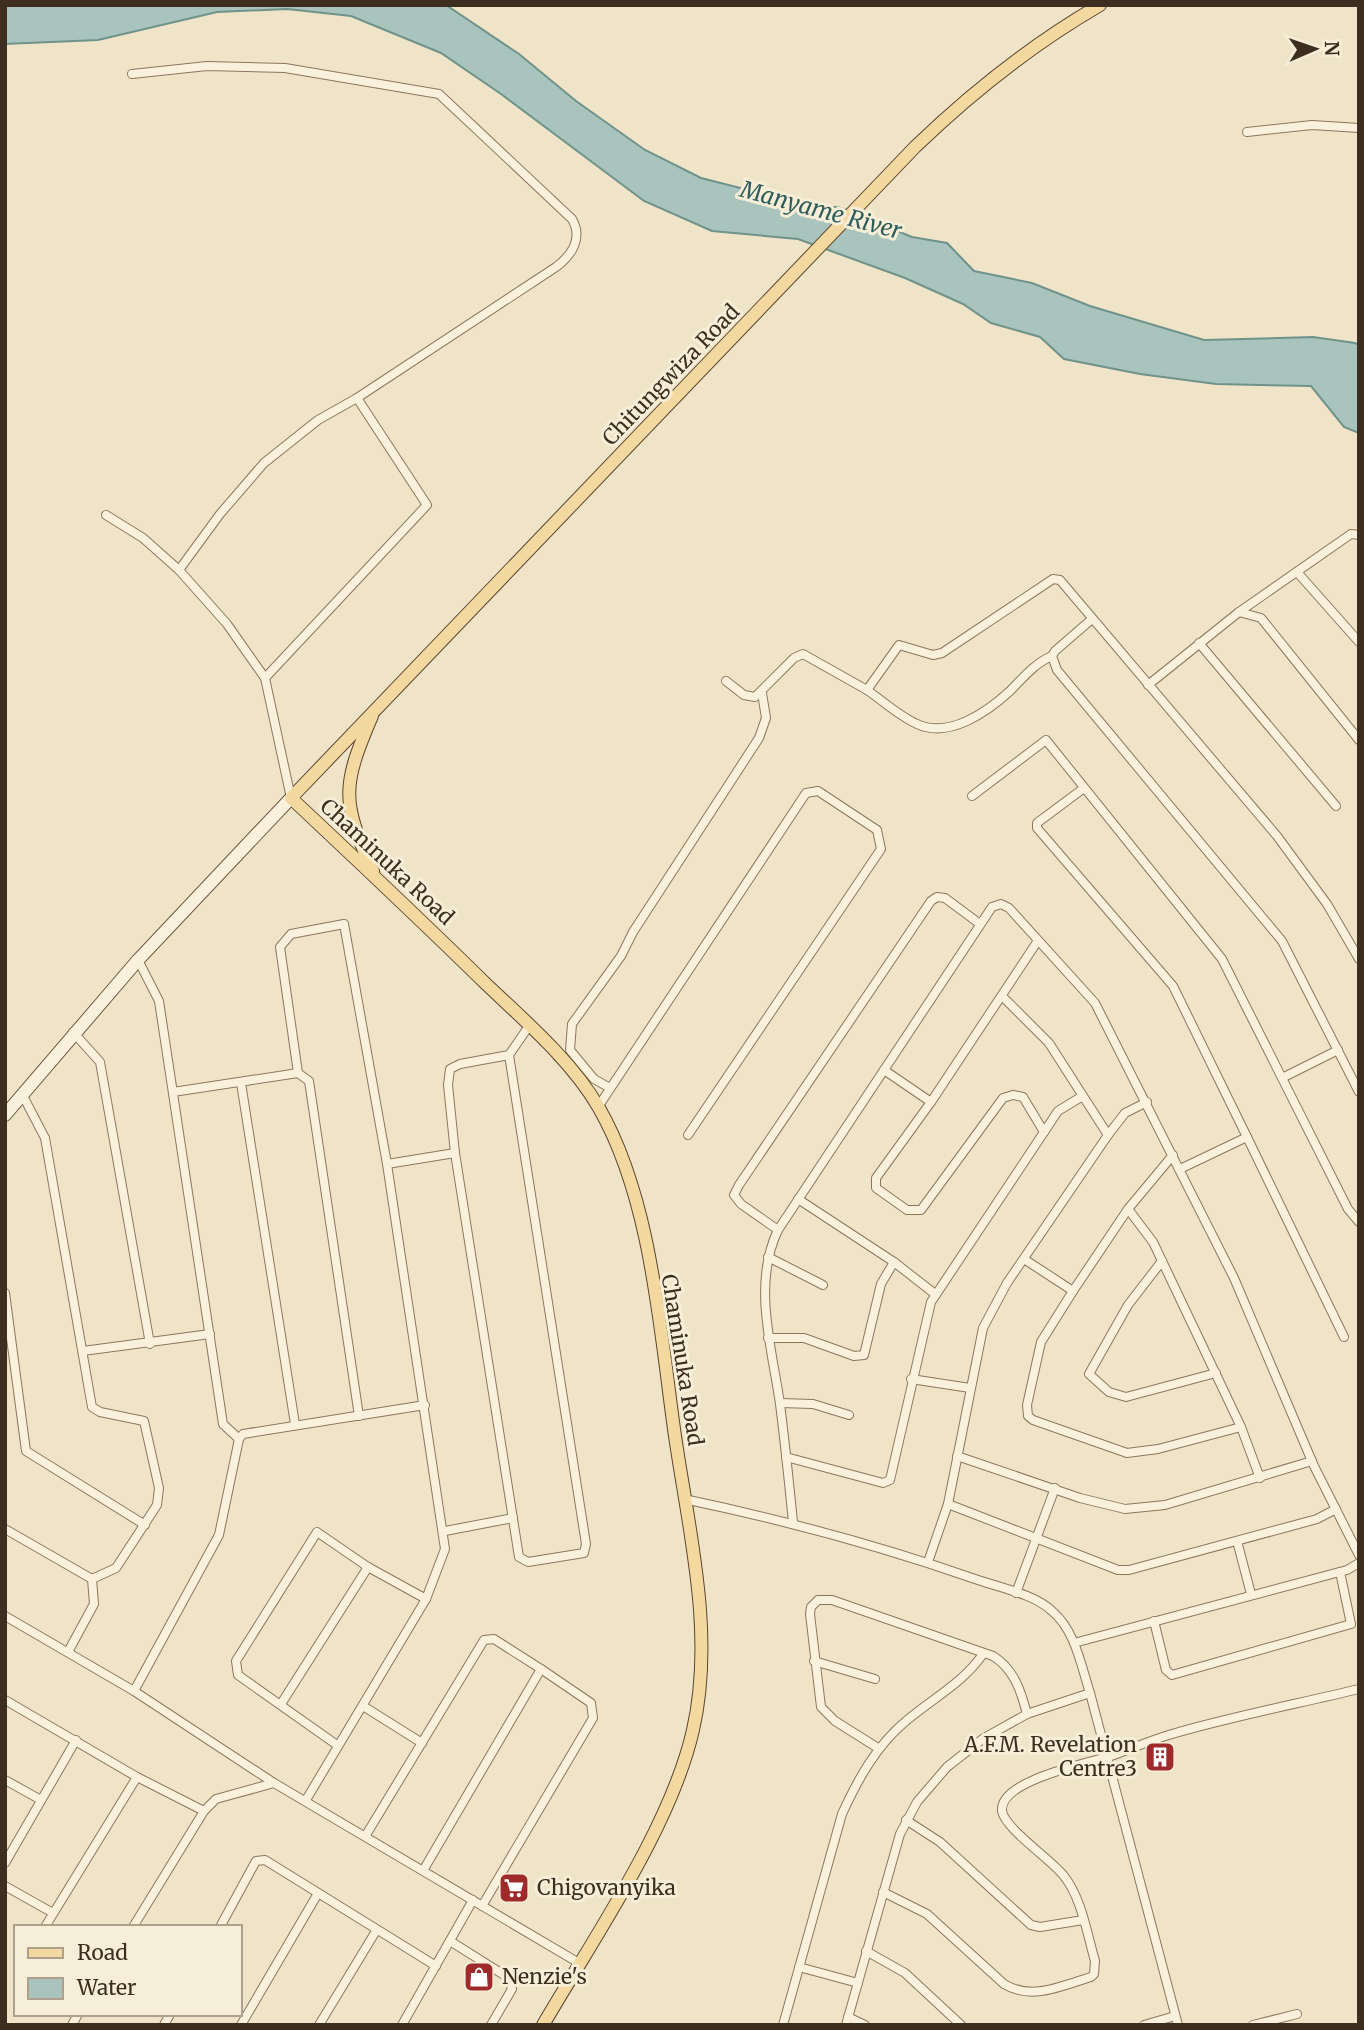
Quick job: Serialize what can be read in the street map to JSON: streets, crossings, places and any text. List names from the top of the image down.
{
  "streets": {
    "main road": ["Chitungwiza Road", "Chaminuka Road"]
  },
  "crossings": [
    ["Chitungwiza Road", "Chaminuka Road"]
  ],
  "water": ["Manyame River"],
  "places": {
    "building": ["A.F.M. Revelation Centre3"],
    "supermarket": ["Chigovanyika"],
    "shop": ["Nenzie's"]
  },
  "legend": ["Road", "Water"],
  "north": "right"
}
